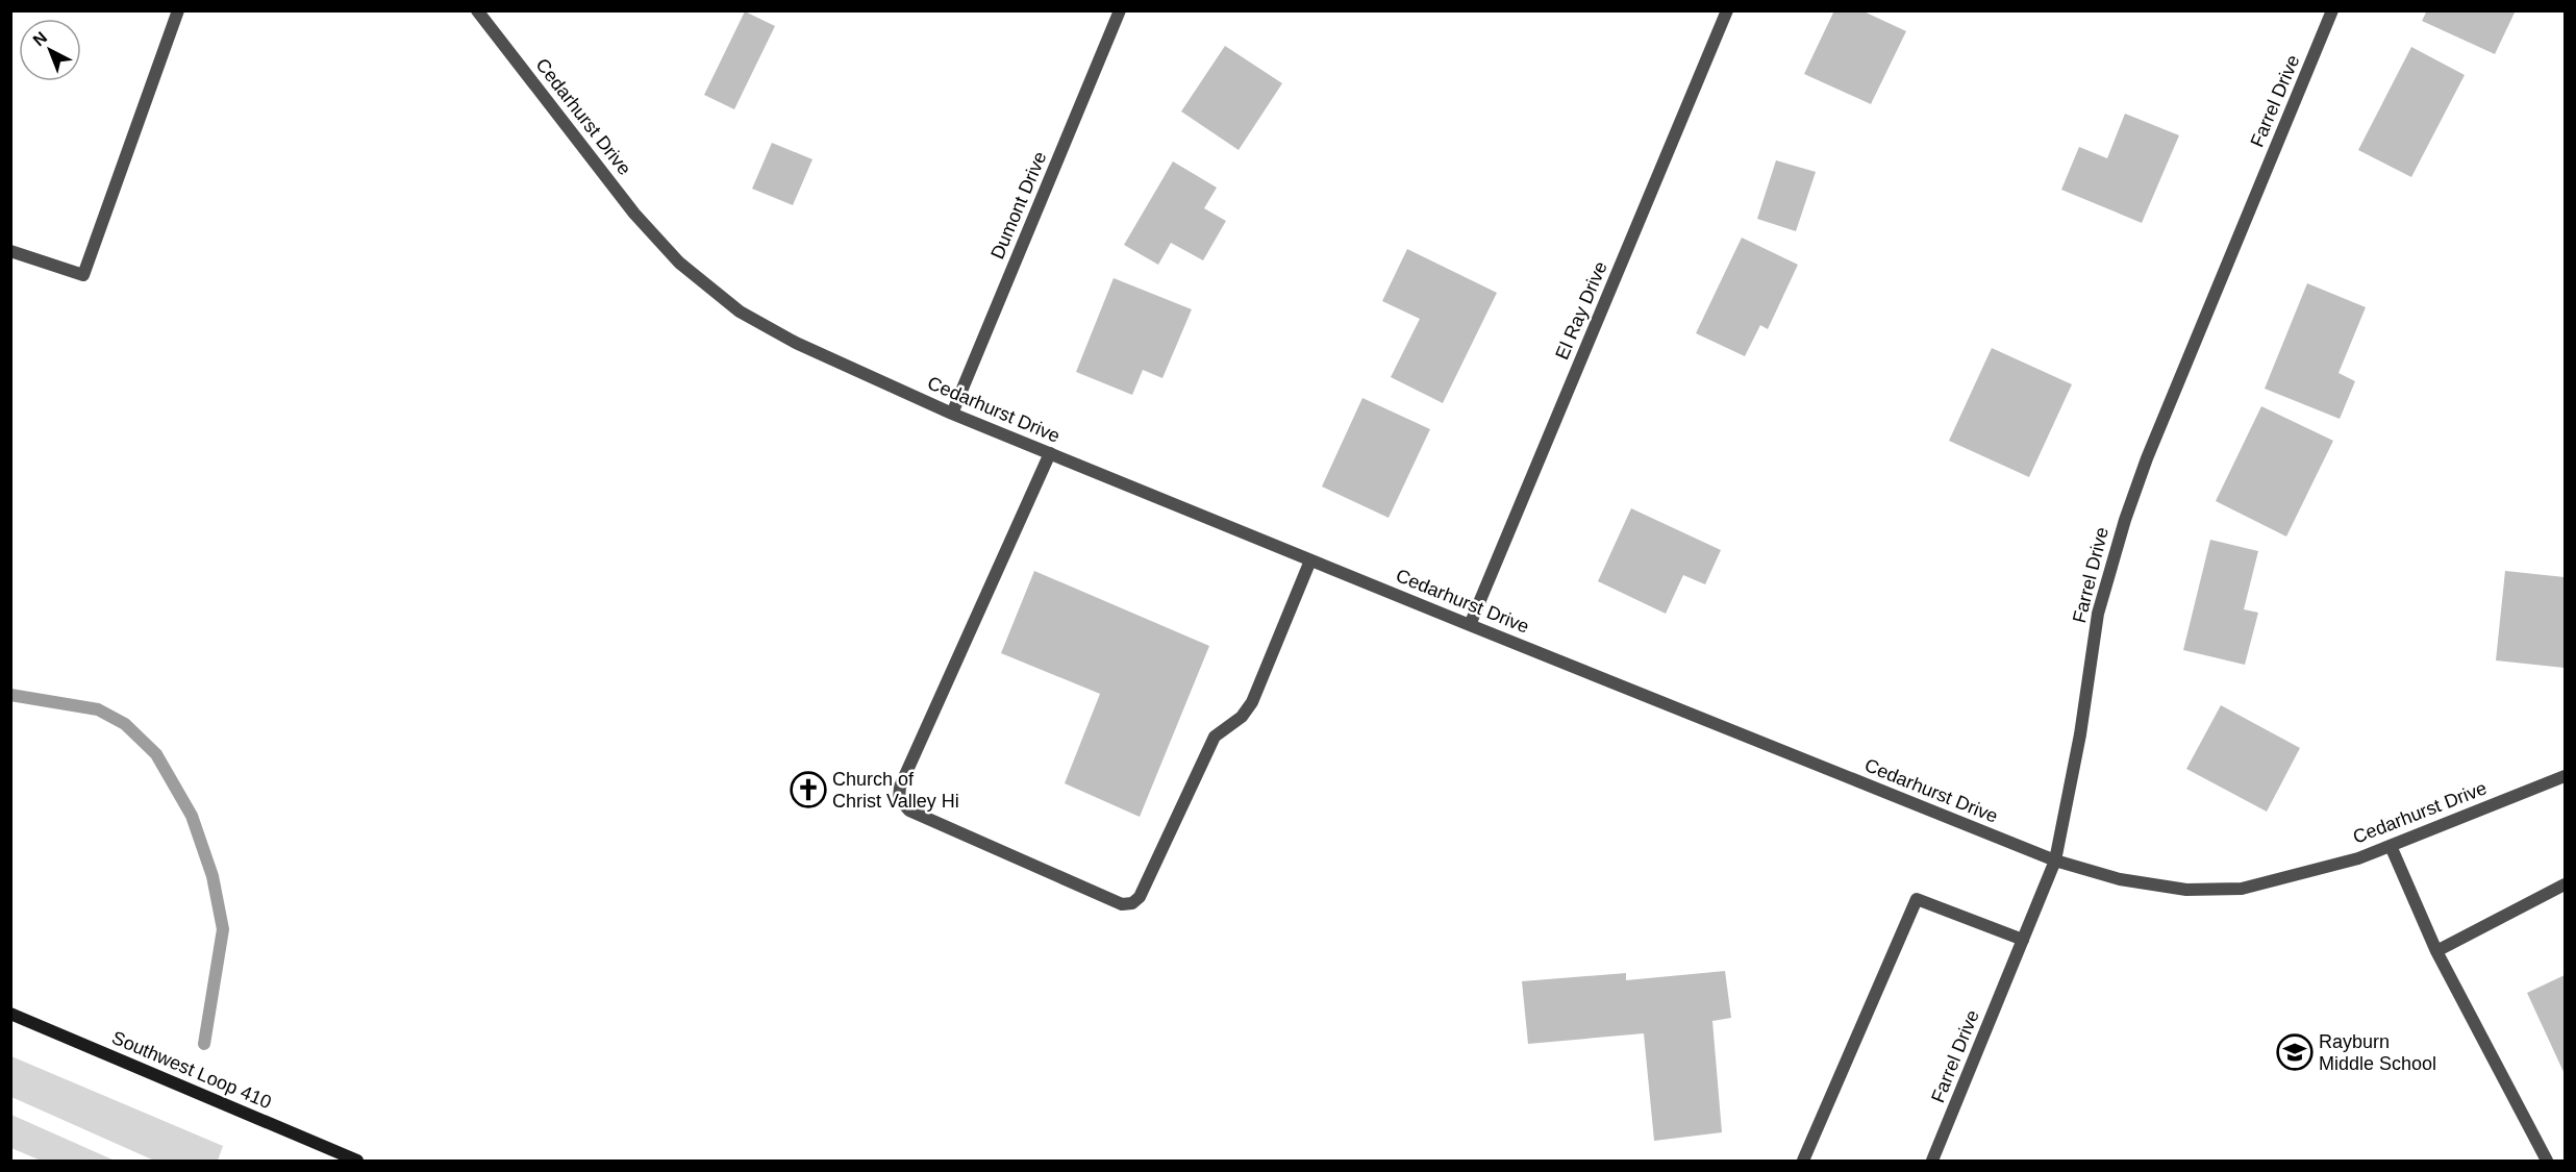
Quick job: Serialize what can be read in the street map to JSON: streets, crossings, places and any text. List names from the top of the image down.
{
  "streets": {
    "main road": ["Southwest Loop 410"],
    "street": [
      "Farrel Drive",
      "Cedarhurst Drive",
      "Dumont Drive",
      "El Ray Drive"
    ]
  },
  "crossings": [
    ["Farrel Drive", "Cedarhurst Drive"],
    ["Cedarhurst Drive", "Dumont Drive"],
    ["Cedarhurst Drive", "El Ray Drive"]
  ],
  "places": {
    "church": ["Church of Christ Valley Hi"],
    "school or university": ["Rayburn Middle School"]
  },
  "north": "top left"
}
